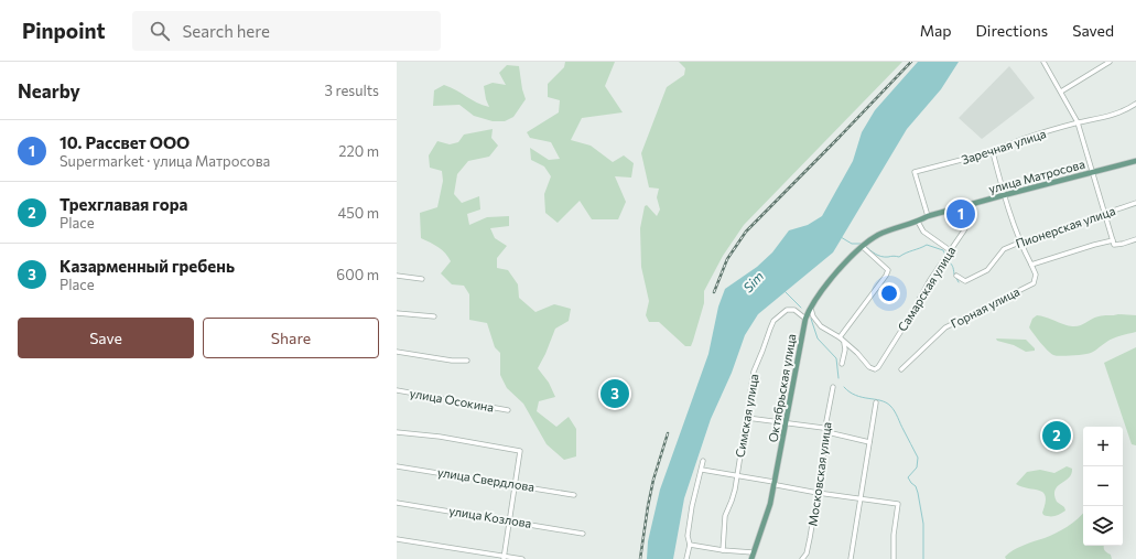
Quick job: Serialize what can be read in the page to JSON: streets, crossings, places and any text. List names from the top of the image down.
{
  "streets": {
    "main road": ["улица Матросова", "Октябрьская улица"],
    "street": [
      "Заречная улица",
      "Пионерская улица",
      "Самарская улица",
      "Горная улица",
      "улица Осокина",
      "Симская улица",
      "Московская улица",
      "улица Свердлова",
      "улица Козлова"
    ]
  },
  "crossings": [
    ["Заречная улица", "улица Матросова"],
    ["улица Матросова", "Самарская улица"],
    ["улица Матросова", "Октябрьская улица"],
    ["Октябрьская улица", "Симская улица"]
  ],
  "water": ["Sim"],
  "page": {
    "header": "Pinpoint",
    "search": "Search here",
    "nav": ["Map", "Directions", "Saved"],
    "heading": ["Nearby", "3 results"],
    "list": [
      {
        "mark": "1",
        "name": "10. Рассвет ООО",
        "note": "Supermarket · улица Матросова",
        "value": "220 m"
      },
      {
        "mark": "2",
        "name": "Трехглавая гора",
        "note": "Place",
        "value": "450 m"
      },
      {
        "mark": "3",
        "name": "Казарменный гребень",
        "note": "Place",
        "value": "600 m"
      }
    ],
    "pins": ["1", "3", "2"],
    "buttons": ["Save", "Share"],
    "map_buttons": ["+", "−"]
  }
}
